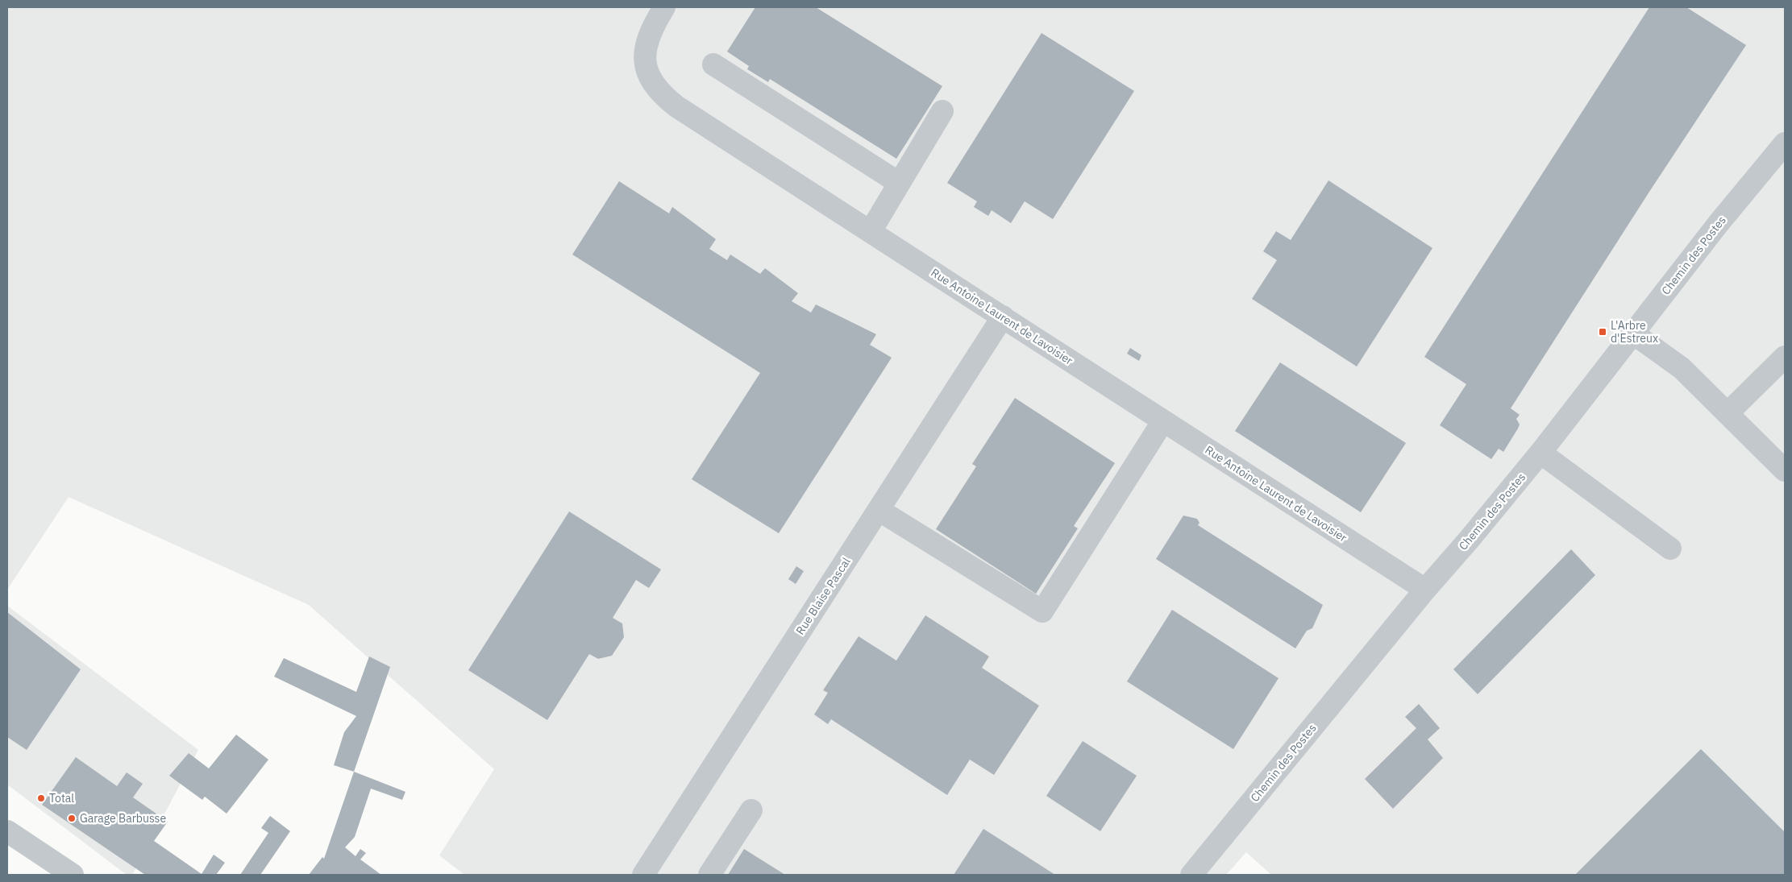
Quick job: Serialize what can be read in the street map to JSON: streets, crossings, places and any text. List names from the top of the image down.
{
  "streets": {
    "street": ["Chemin des Postes", "Rue Antoine Laurent de Lavoisier", "Rue Blaise Pascal"]
  },
  "crossings": [
    ["Chemin des Postes", "Rue Antoine Laurent de Lavoisier"],
    ["Rue Antoine Laurent de Lavoisier", "Rue Blaise Pascal"]
  ],
  "places": {
    "transit": ["L'Arbre d'Estreux"],
    "other": ["Total", "Garage Barbusse"]
  }
}
